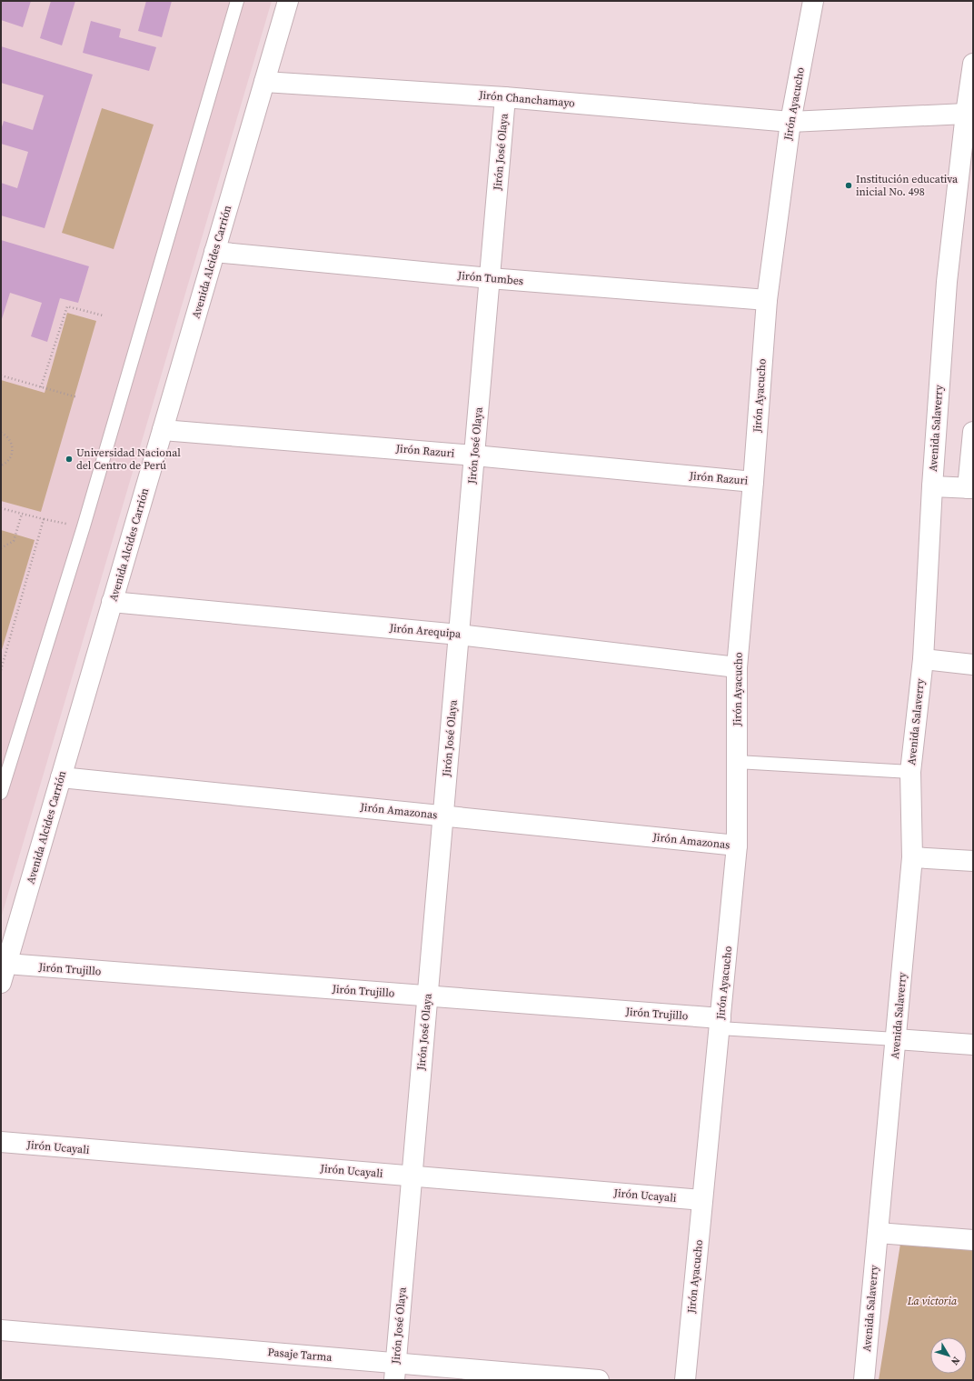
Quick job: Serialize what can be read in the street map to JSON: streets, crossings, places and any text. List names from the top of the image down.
{
  "streets": {
    "street": [
      "Jirón Chanchamayo",
      "Jirón Ayacucho",
      "Jirón José Olaya",
      "Avenida Alcides Carrión",
      "Jirón Tumbes",
      "Avenida Salaverry",
      "Jirón Razuri",
      "Jirón Arequipa",
      "Jirón Amazonas",
      "Jirón Trujillo",
      "Jirón Ucayali",
      "Pasaje Tarma"
    ]
  },
  "crossings": [
    ["Jirón Chanchamayo", "Jirón Ayacucho"],
    ["Jirón Chanchamayo", "Jirón José Olaya"],
    ["Jirón Chanchamayo", "Avenida Alcides Carrión"],
    ["Jirón Chanchamayo", "Avenida Salaverry"],
    ["Jirón Ayacucho", "Jirón Tumbes"],
    ["Jirón Ayacucho", "Jirón Razuri"],
    ["Jirón Ayacucho", "Jirón Arequipa"],
    ["Jirón Ayacucho", "Jirón Amazonas"],
    ["Jirón Ayacucho", "Jirón Trujillo"],
    ["Jirón Ayacucho", "Jirón Ucayali"],
    ["Jirón José Olaya", "Jirón Tumbes"],
    ["Jirón José Olaya", "Jirón Razuri"],
    ["Jirón José Olaya", "Jirón Arequipa"],
    ["Jirón José Olaya", "Jirón Amazonas"],
    ["Jirón José Olaya", "Jirón Trujillo"],
    ["Jirón José Olaya", "Jirón Ucayali"],
    ["Jirón José Olaya", "Pasaje Tarma"],
    ["Avenida Alcides Carrión", "Jirón Tumbes"],
    ["Avenida Alcides Carrión", "Jirón Razuri"],
    ["Avenida Alcides Carrión", "Jirón Arequipa"],
    ["Avenida Alcides Carrión", "Jirón Amazonas"],
    ["Avenida Alcides Carrión", "Jirón Trujillo"],
    ["Avenida Salaverry", "Jirón Trujillo"]
  ],
  "parks": ["La victoria"],
  "places": ["Institución educativa inicial No. 498", "Universidad Nacional del Centro de Perú"],
  "north": "bottom right"
}
